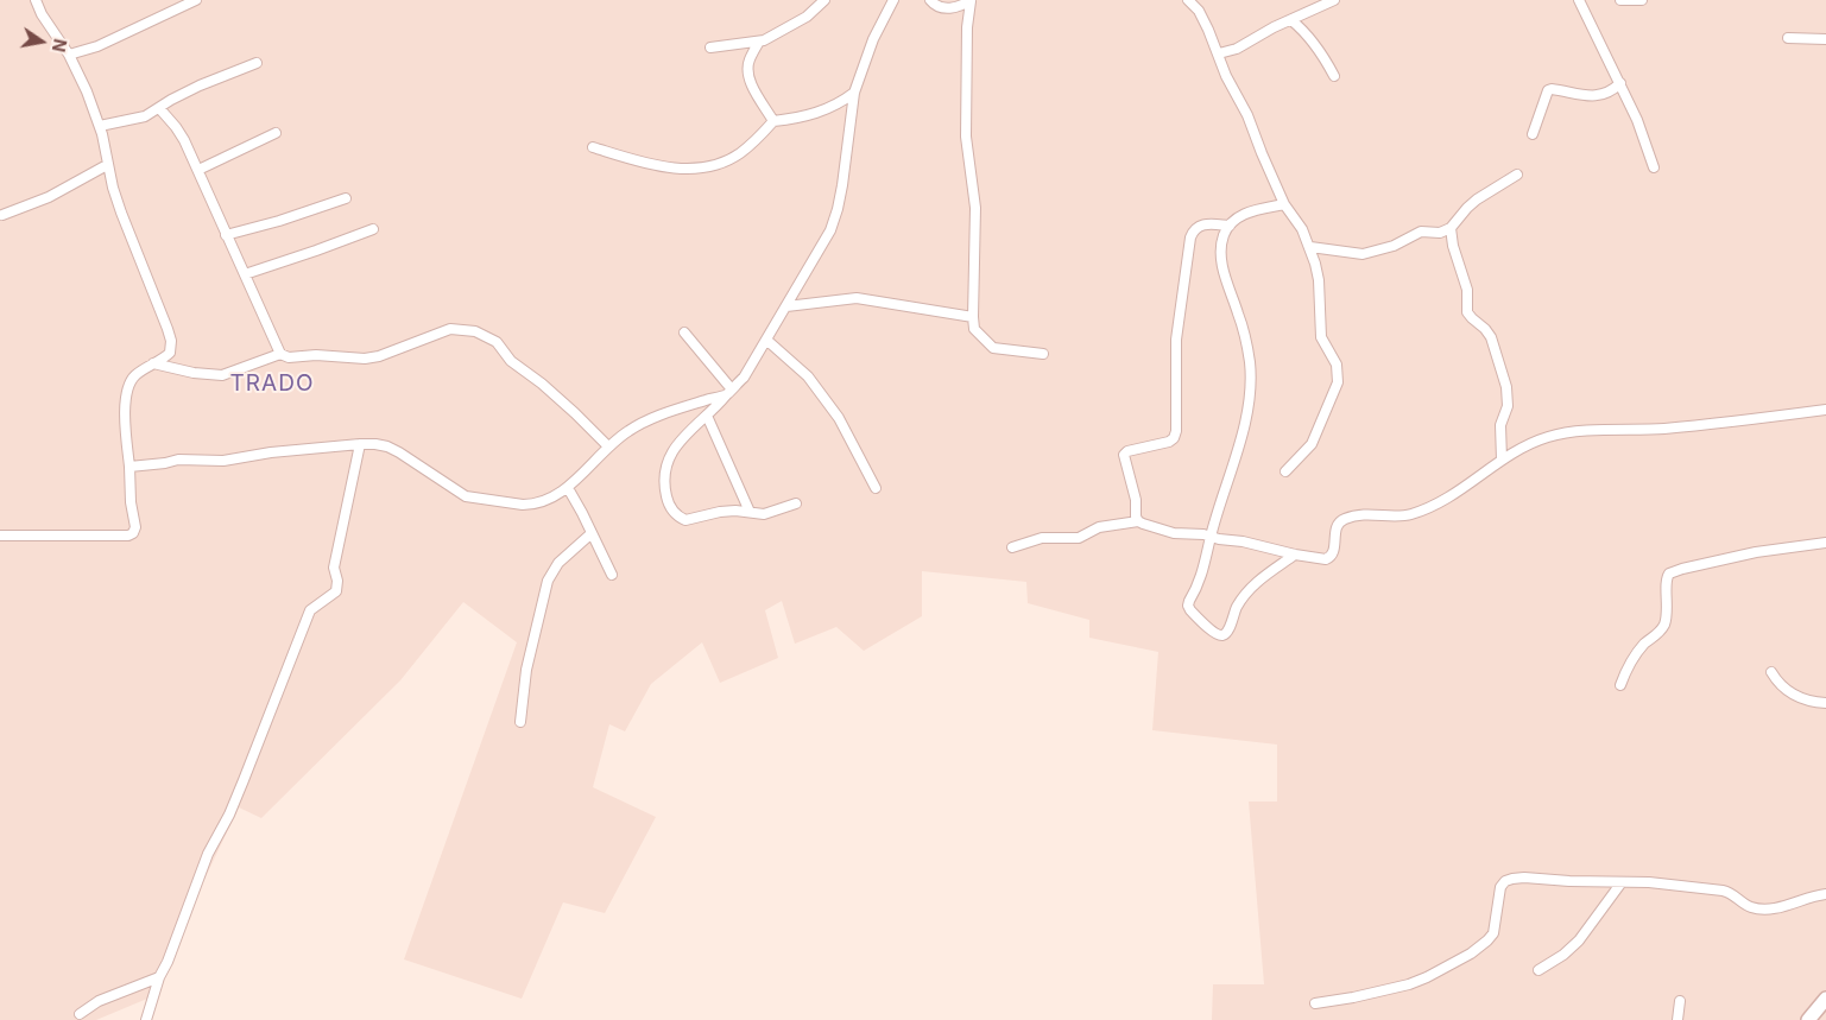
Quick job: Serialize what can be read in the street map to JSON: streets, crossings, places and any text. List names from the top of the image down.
{
  "districts": ["TRADO"],
  "north": "right"
}
